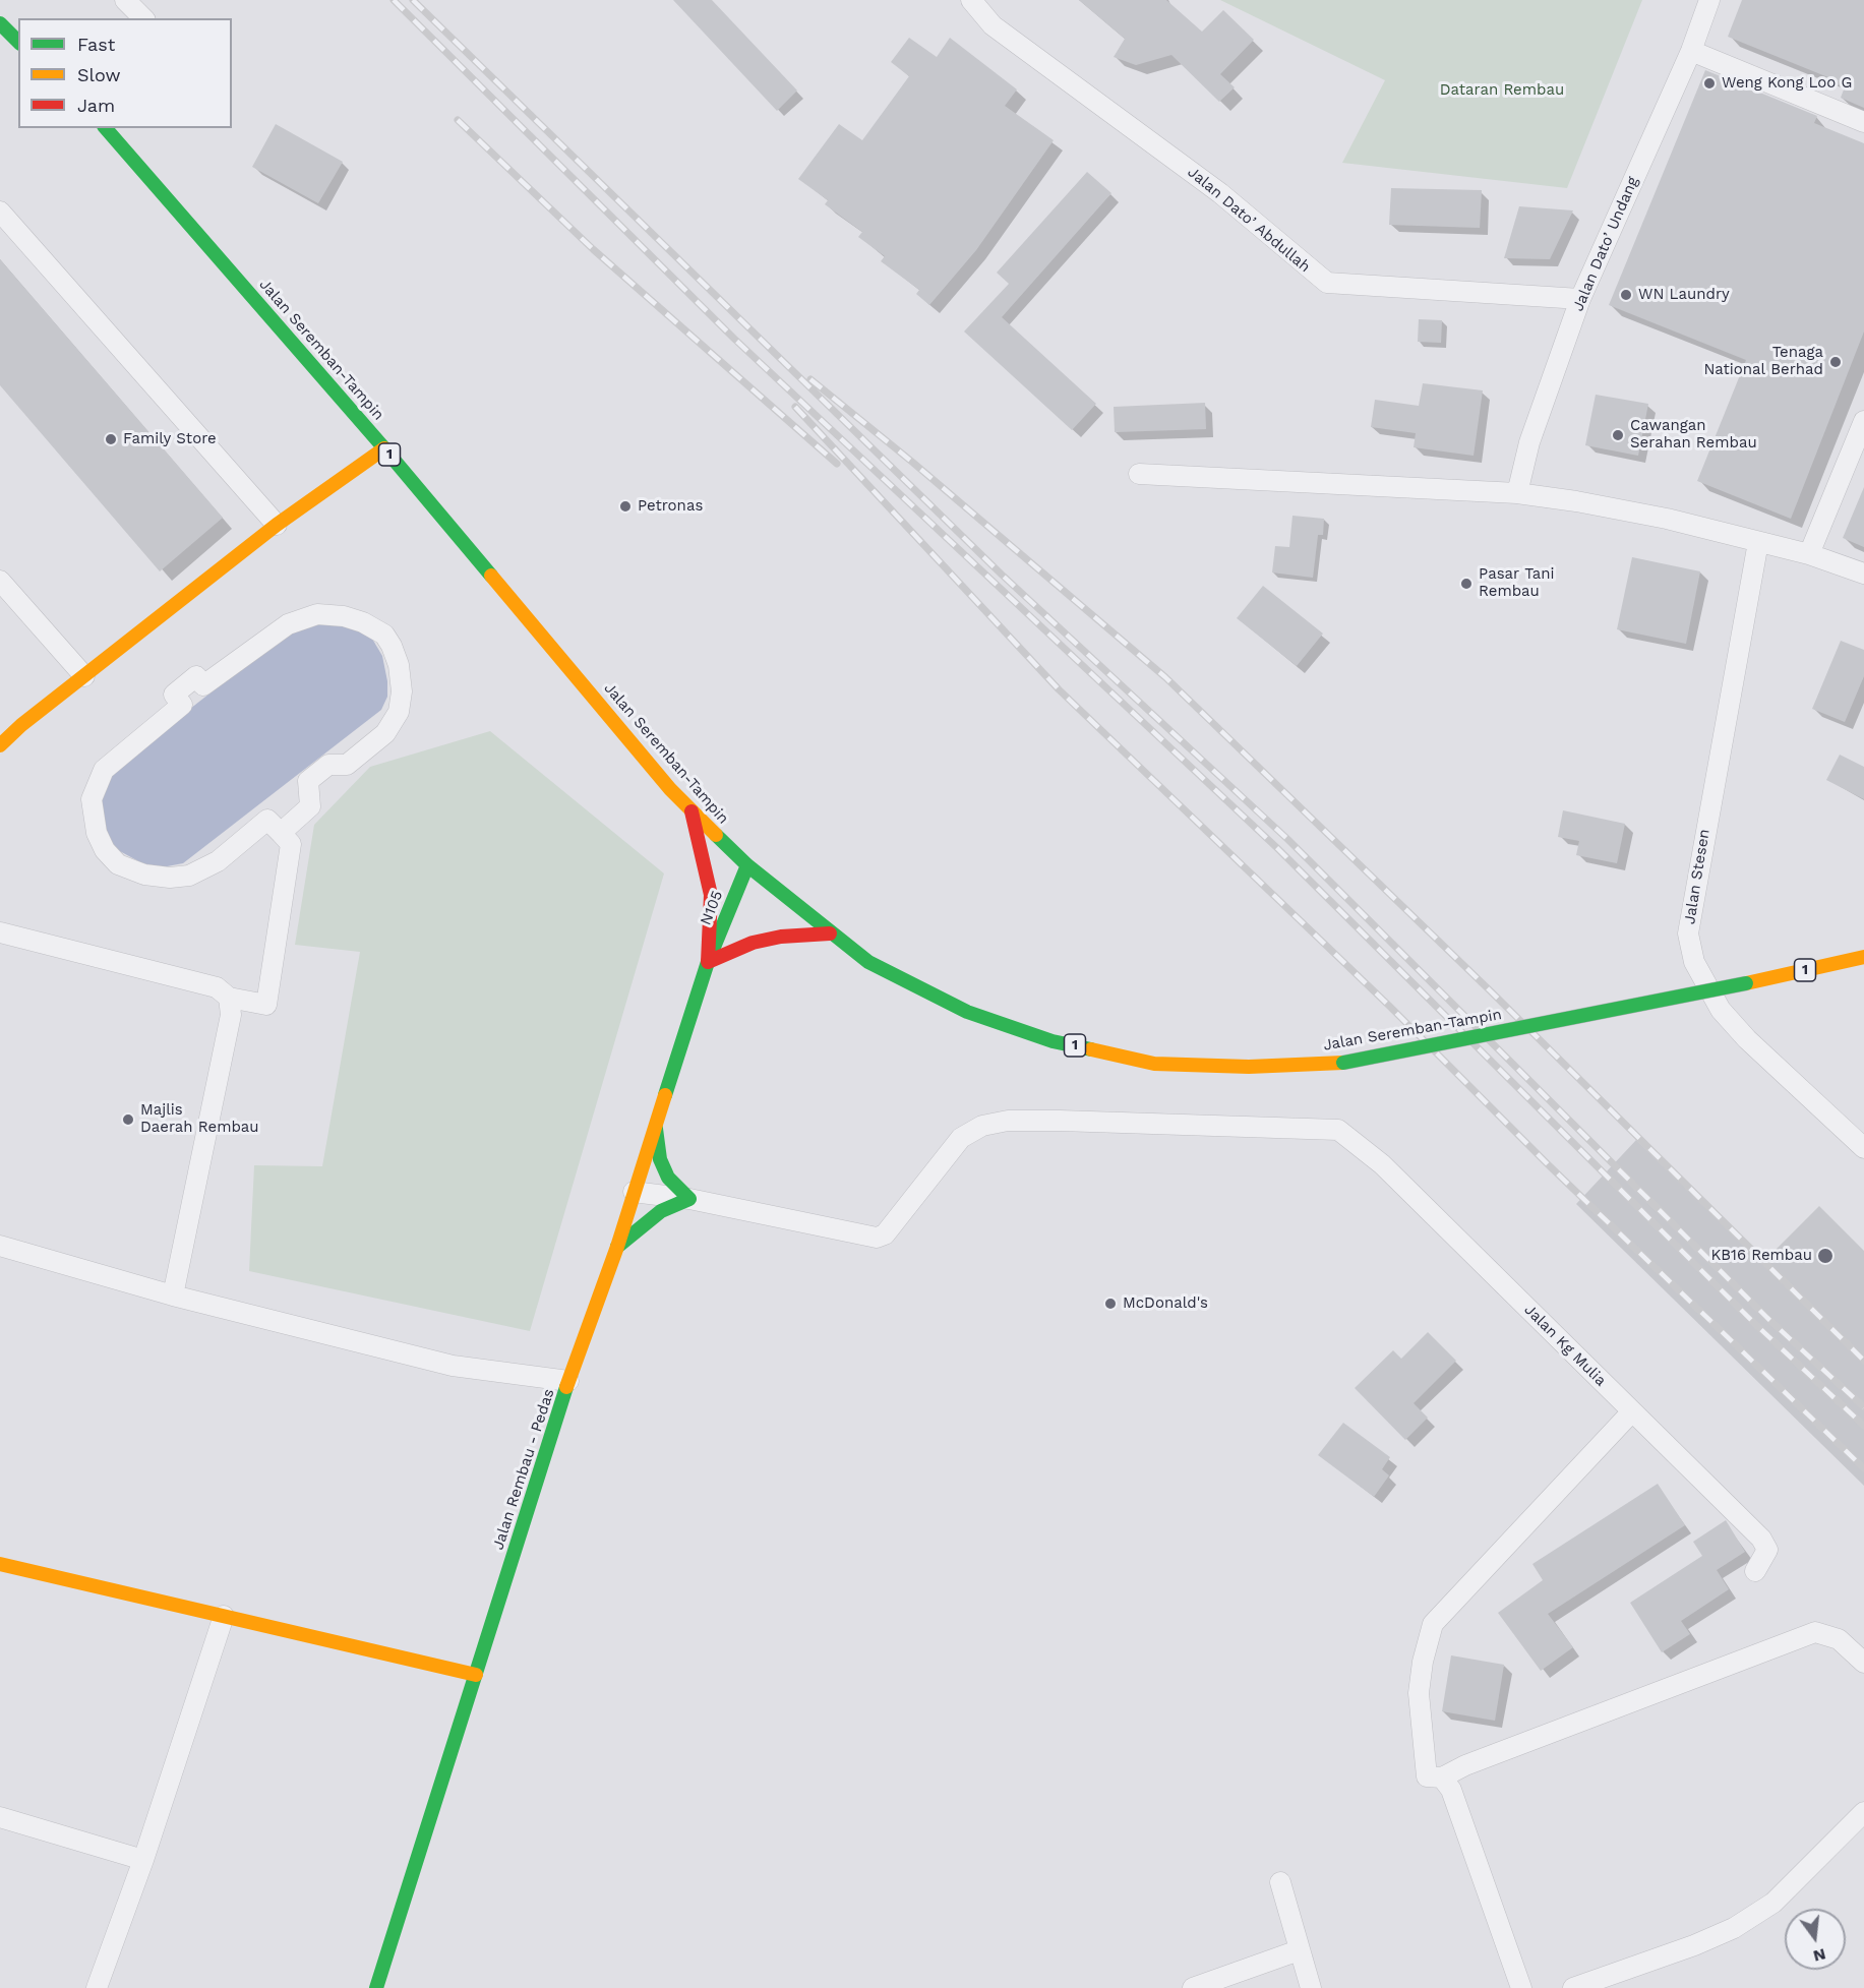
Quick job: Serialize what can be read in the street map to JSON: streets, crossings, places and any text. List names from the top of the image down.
{
  "streets": {
    "main road": [
      "Jalan Seremban-Tampin",
      "1",
      "N105",
      "Jalan Rembau - Pedas"
    ],
    "street": [
      "Jalan Dato’ Abdullah",
      "Jalan Dato’ Undang",
      "Jalan Stesen",
      "Jalan Kg Mulia"
    ]
  },
  "crossings": [
    ["Jalan Dato’ Abdullah", "Jalan Dato’ Undang"],
    ["Jalan Seremban-Tampin", "N105"],
    ["N105", "Jalan Rembau - Pedas"]
  ],
  "parks": ["Dataran Rembau"],
  "places": [
    "Weng Kong Loo G",
    "WN Laundry",
    "Tenaga National Berhad",
    "Cawangan Serahan Rembau",
    "Family Store",
    "Petronas",
    "Pasar Tani Rembau",
    "Majlis Daerah Rembau",
    "KB16 Rembau",
    "McDonald's"
  ],
  "legend": ["Fast", "Slow", "Jam"],
  "north": "bottom"
}
